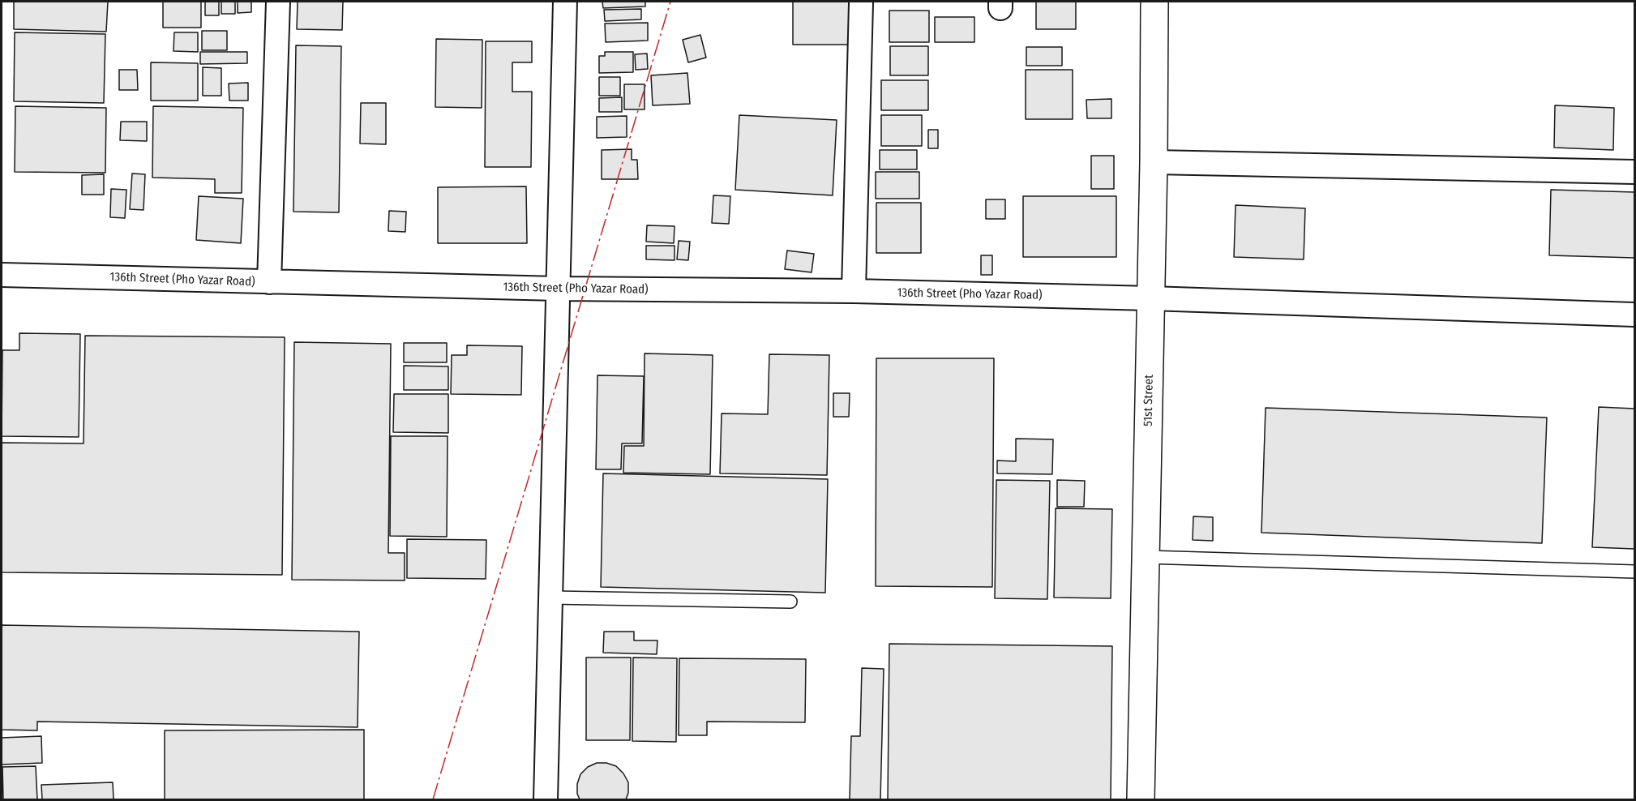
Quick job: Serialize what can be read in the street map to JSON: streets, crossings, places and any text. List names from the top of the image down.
{
  "streets": {
    "street": ["136th Street (Pho Yazar Road)", "51st Street"]
  },
  "crossings": [
    ["136th Street (Pho Yazar Road)", "51st Street"]
  ]
}
